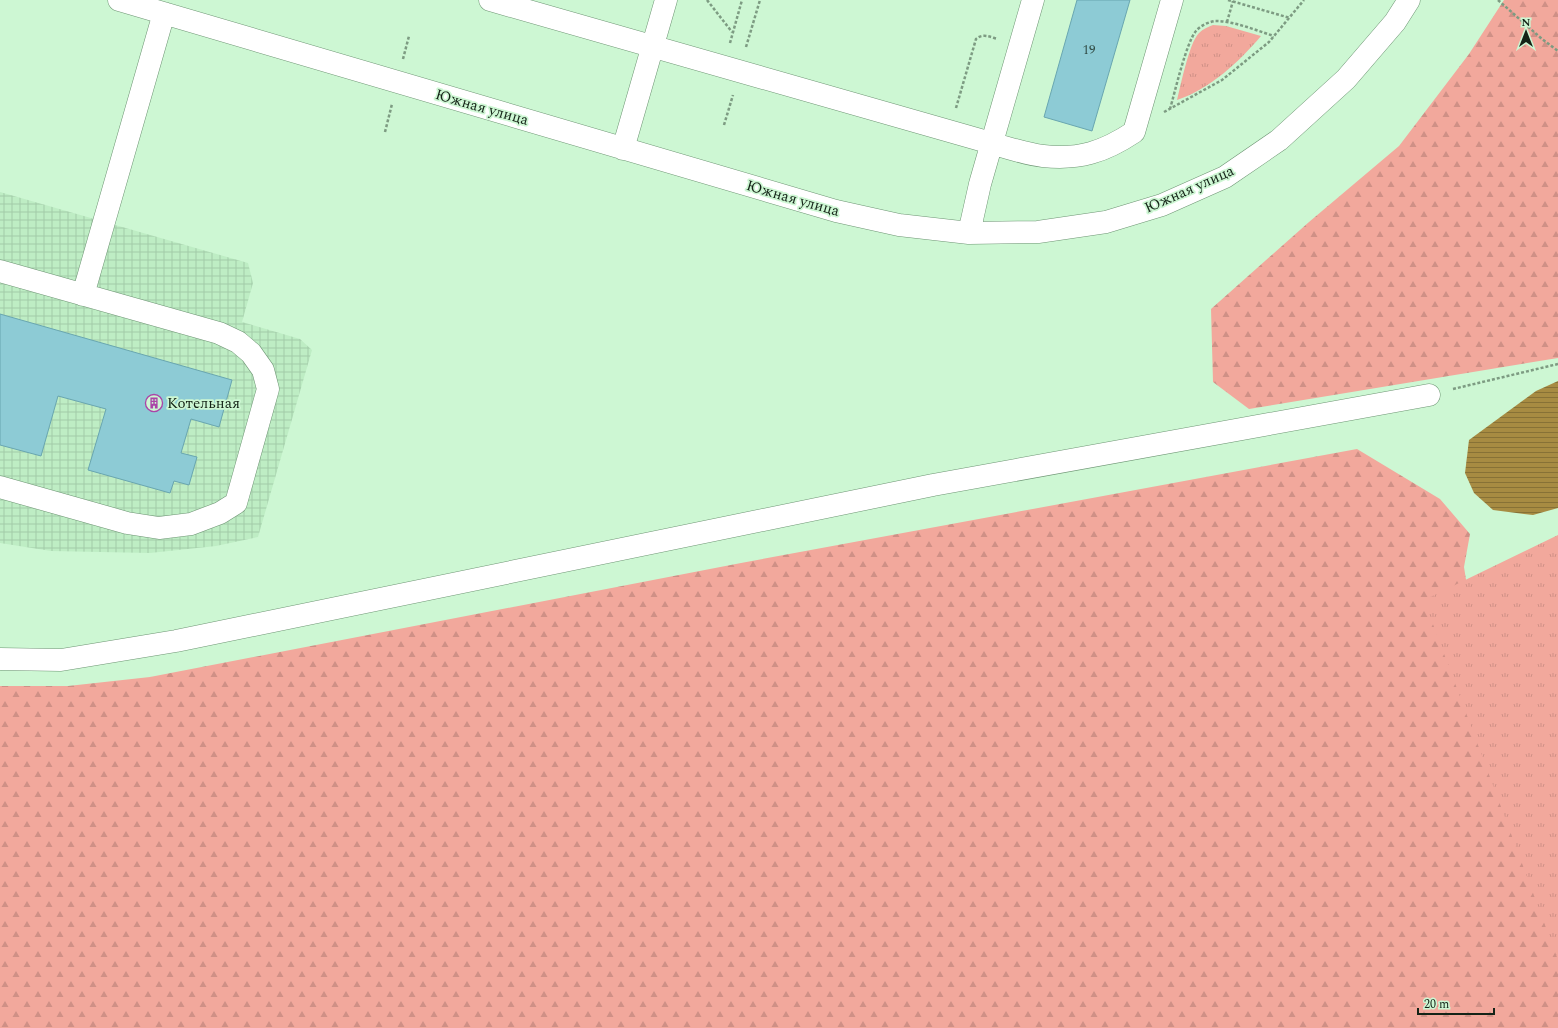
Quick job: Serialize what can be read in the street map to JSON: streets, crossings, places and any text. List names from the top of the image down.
{
  "streets": {
    "street": ["Южная улица"]
  },
  "places": {
    "building": ["Котельная"]
  },
  "house_numbers": ["19"],
  "scale_bar": "20 m",
  "north": "top"
}
